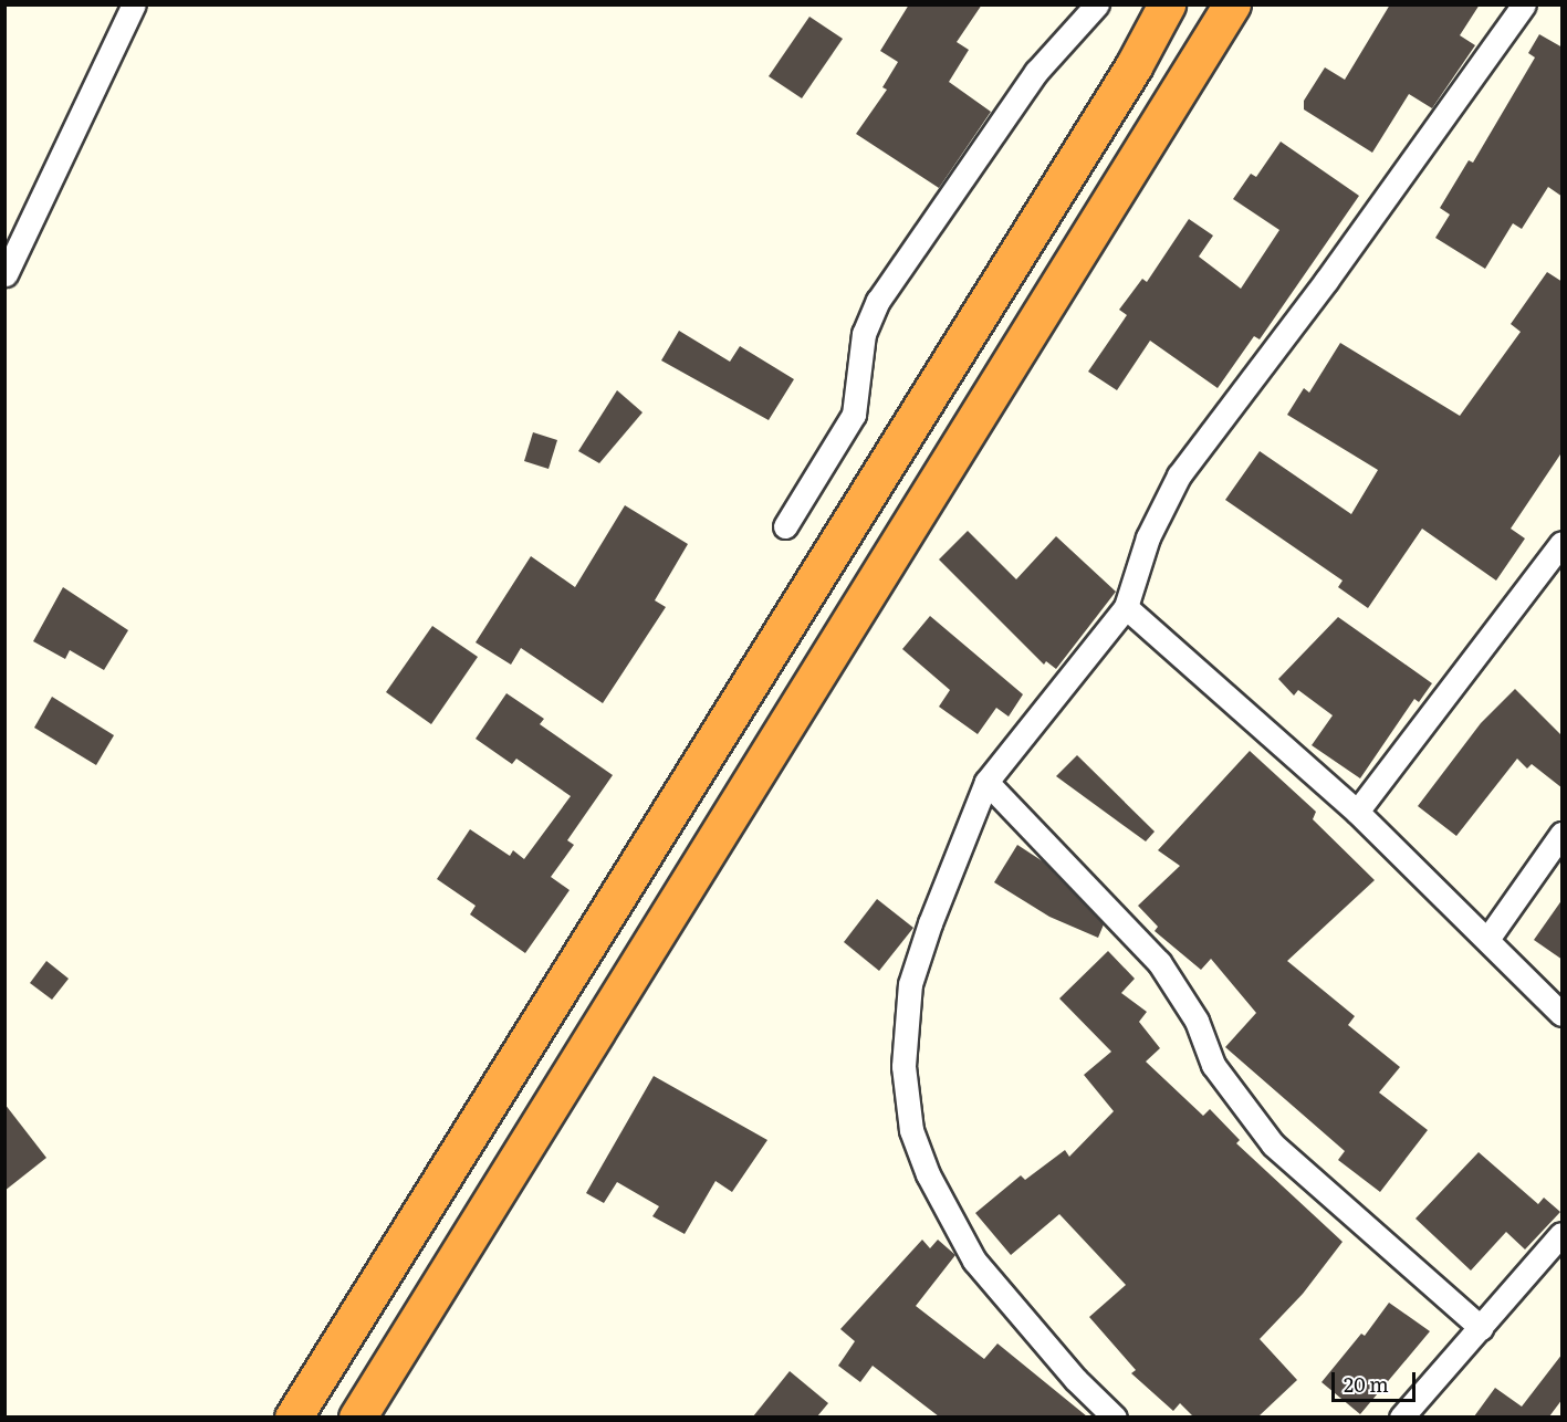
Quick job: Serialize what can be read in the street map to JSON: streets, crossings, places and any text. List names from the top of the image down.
{
  "scale_bar": "20 m"
}
